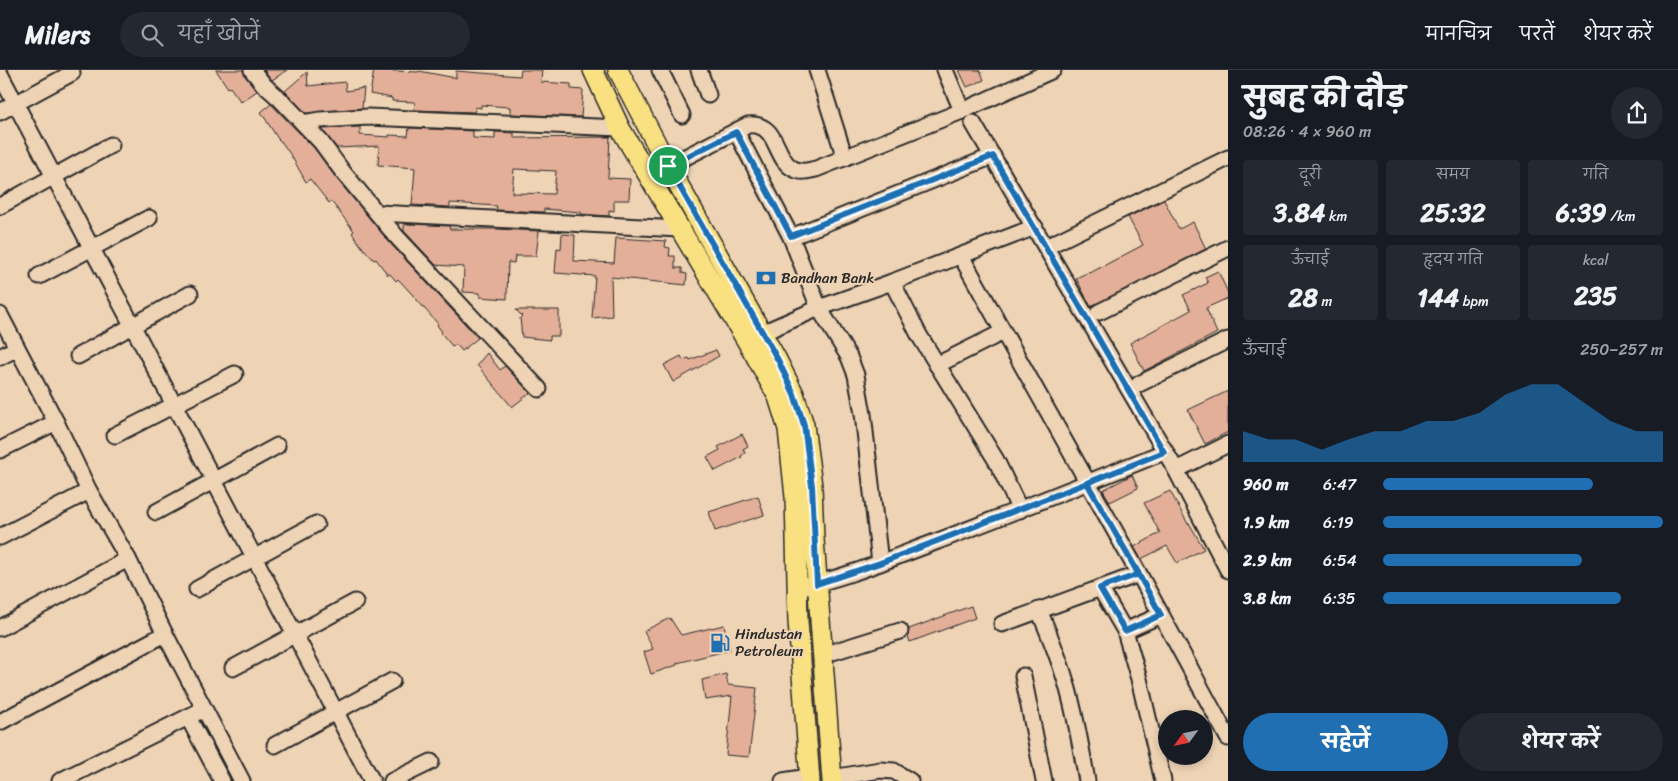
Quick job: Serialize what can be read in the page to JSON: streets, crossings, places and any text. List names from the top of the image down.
{
  "places": {
    "bank": ["Bandhan Bank"],
    "fuel station": ["Hindustan Petroleum"]
  },
  "north": "bottom left",
  "page": {
    "header": "Milers",
    "search": "यहाँ खोजें",
    "nav": ["मानचित्र", "परतें", "शेयर करें"],
    "heading": ["सुबह की दौड़", "08:26 · 4 × 960 m"],
    "stats": [
      ["दूरी", "3.84 km"],
      ["समय", "25:32"],
      ["गति", "6:39 /km"],
      ["ऊँचाई", "28 m"],
      ["हृदय गति", "144 bpm"],
      ["kcal", "235"]
    ],
    "chart": ["ऊँचाई", "250–257 m"],
    "list": [
      {
        "name": "960 m",
        "note": "6:47"
      },
      {
        "name": "1.9 km",
        "note": "6:19"
      },
      {
        "name": "2.9 km",
        "note": "6:54"
      },
      {
        "name": "3.8 km",
        "note": "6:35"
      }
    ],
    "buttons": ["सहेजें", "शेयर करें"]
  }
}
